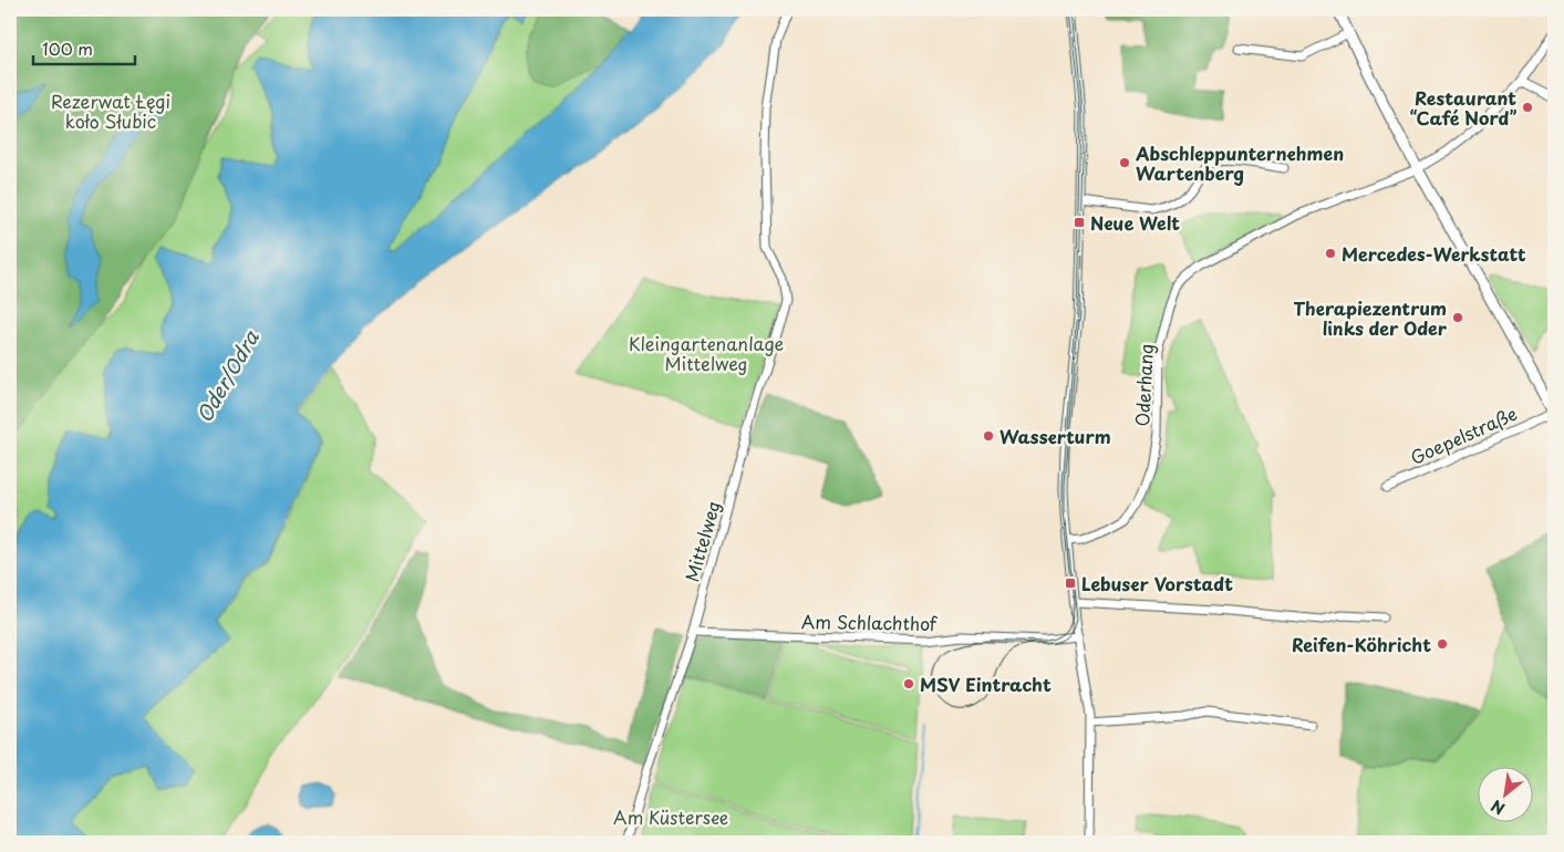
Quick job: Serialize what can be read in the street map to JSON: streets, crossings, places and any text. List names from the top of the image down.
{
  "streets": {
    "street": [
      "Oderhang",
      "Goepelstraße",
      "Mittelweg",
      "Am Schlachthof"
    ]
  },
  "crossings": [
    ["Oderhang", "Goepelstraße"],
    ["Mittelweg", "Am Schlachthof"]
  ],
  "water": ["Oder/Odra"],
  "parks": ["Rezerwat Łęgi koło Słubic", "Kleingartenanlage Mittelweg", "Am Küstersee"],
  "places": {
    "other": [
      "Restaurant “Café Nord”",
      "Abschleppunternehmen Wartenberg",
      "Mercedes-Werkstatt",
      "Therapiezentrum links der Oder",
      "Wasserturm",
      "Reifen-Köhricht",
      "MSV Eintracht"
    ],
    "transit": ["Neue Welt", "Lebuser Vorstadt"]
  },
  "scale_bar": "100 m",
  "north": "bottom left"
}
